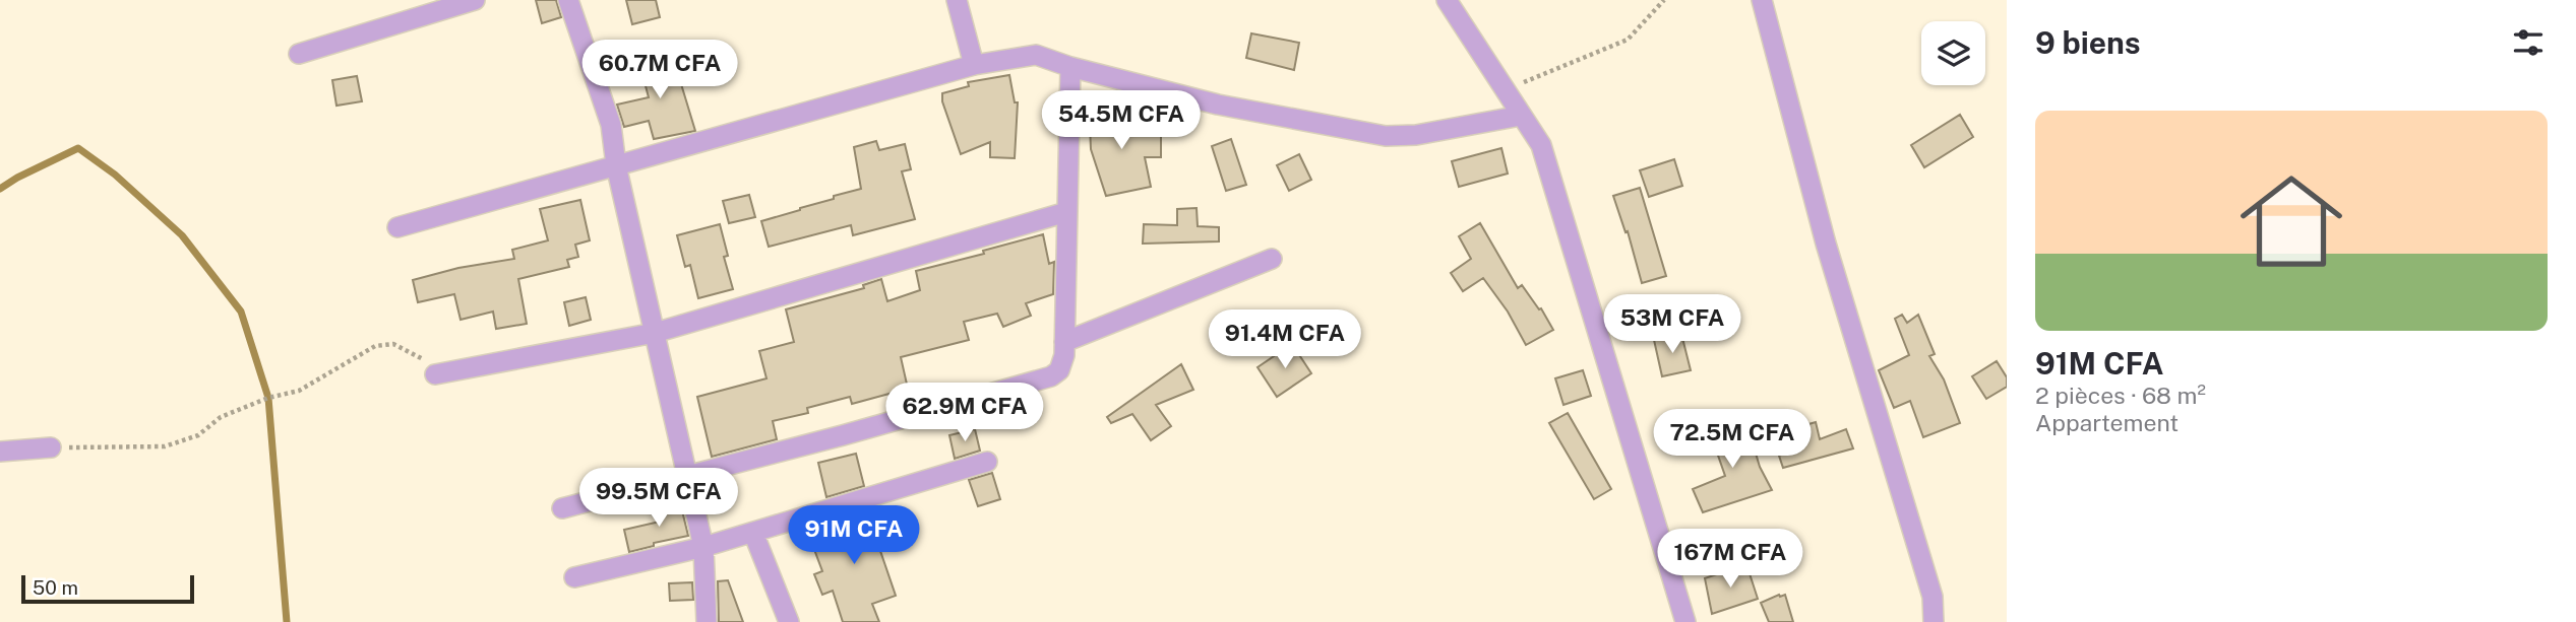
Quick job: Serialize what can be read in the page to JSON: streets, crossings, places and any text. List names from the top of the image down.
{
  "scale_bar": "50 m",
  "page": {
    "heading": "9 biens",
    "price": [
      "60.7M CFA",
      "54.5M CFA",
      "53M CFA",
      "91.4M CFA",
      "62.9M CFA",
      "72.5M CFA",
      "99.5M CFA",
      "91M CFA",
      "167M CFA"
    ],
    "list": [
      {
        "name": "91M CFA",
        "note": "2 pièces · 68 m² · Appartement"
      }
    ],
    "scale": "50 m"
  }
}
